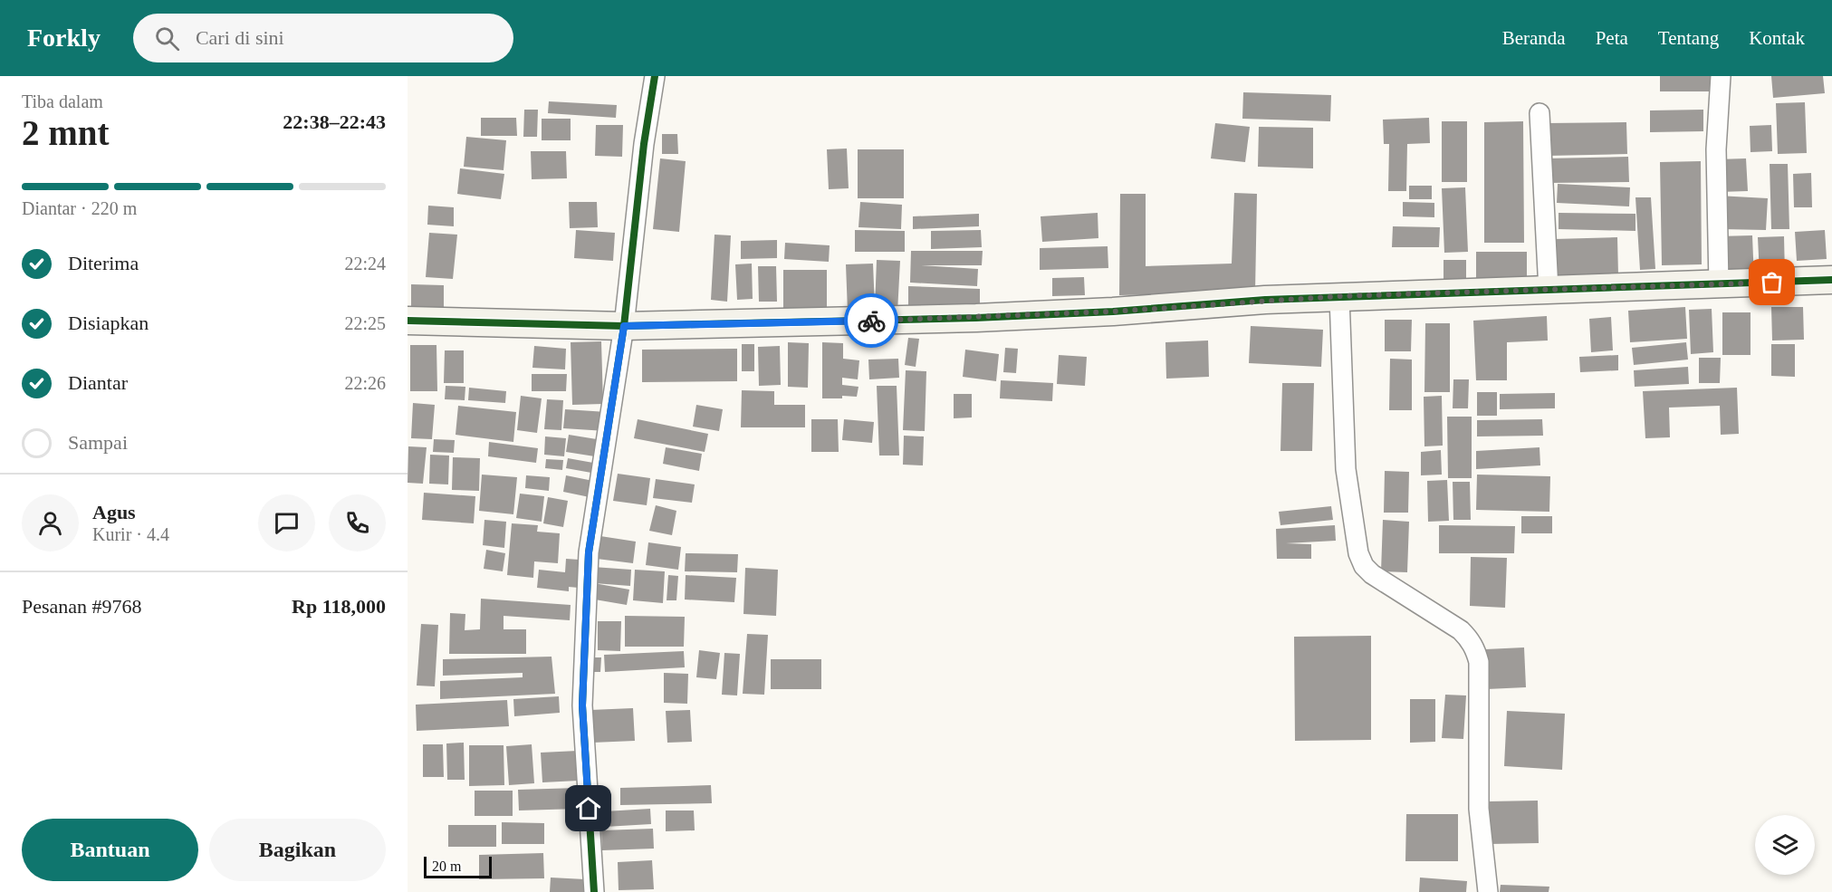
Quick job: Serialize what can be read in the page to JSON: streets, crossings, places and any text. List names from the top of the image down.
{
  "scale_bar": "20 m",
  "page": {
    "header": "Forkly",
    "search": "Cari di sini",
    "nav": [
      "Beranda",
      "Peta",
      "Tentang",
      "Kontak"
    ],
    "heading": ["2 mnt", "Tiba dalam", "22:38–22:43"],
    "panel": [
      "Agus",
      "Kurir · 4.4",
      "Pesanan #9768",
      "Rp 118,000"
    ],
    "bar": "Diantar · 220 m",
    "list": [
      ["Diterima", "22:24"],
      ["Disiapkan", "22:25"],
      ["Diantar", "22:26"],
      "Sampai"
    ],
    "buttons": ["Bantuan", "Bagikan"],
    "scale": "20 m"
  }
}
